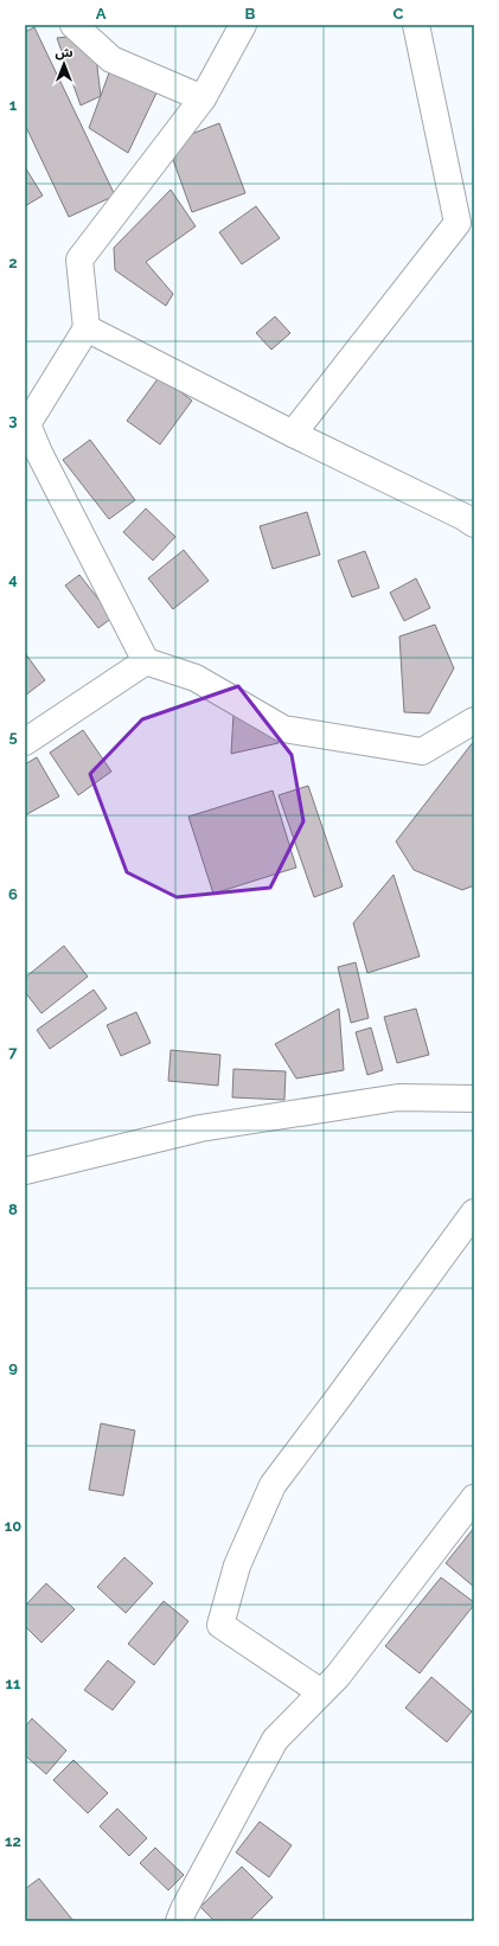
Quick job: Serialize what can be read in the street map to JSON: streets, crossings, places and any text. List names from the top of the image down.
{
  "north": "top",
  "grid": {
    "columns": ["A", "B", "C"],
    "rows": [
      "1",
      "2",
      "3",
      "4",
      "5",
      "6",
      "7",
      "8",
      "9",
      "10",
      "11",
      "12"
    ]
  }
}
